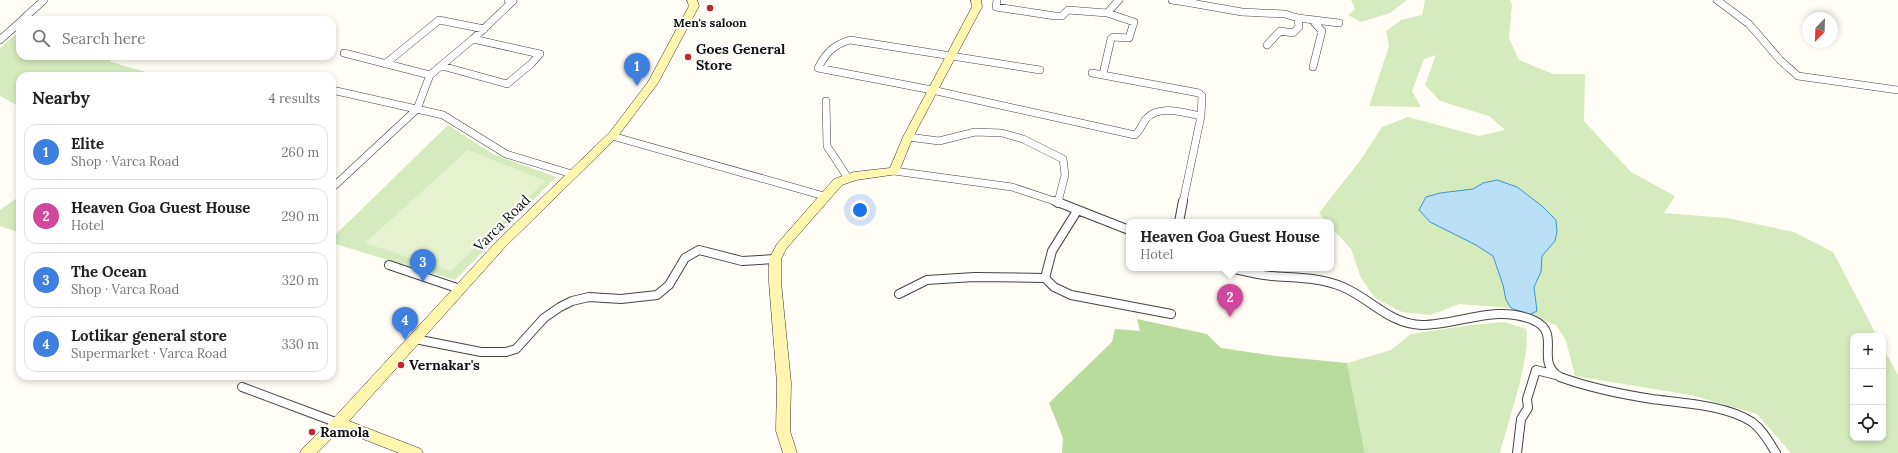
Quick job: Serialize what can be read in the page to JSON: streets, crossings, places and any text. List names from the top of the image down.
{
  "streets": {
    "street": ["Varca Road"]
  },
  "places": [
    "Men's saloon",
    "Goes General Store",
    "Vernakar's",
    "Ramola"
  ],
  "north": "bottom left",
  "page": {
    "search": "Search here",
    "pins": [
      "1",
      "3",
      "2",
      "4"
    ],
    "heading": ["Nearby", "4 results"],
    "list": [
      {
        "mark": "1",
        "name": "Elite",
        "note": "Shop · Varca Road",
        "value": "260 m"
      },
      {
        "mark": "2",
        "name": "Heaven Goa Guest House",
        "note": "Hotel",
        "value": "290 m"
      },
      {
        "mark": "3",
        "name": "The Ocean",
        "note": "Shop · Varca Road",
        "value": "320 m"
      },
      {
        "mark": "4",
        "name": "Lotlikar general store",
        "note": "Supermarket · Varca Road",
        "value": "330 m"
      }
    ],
    "popup": ["Heaven Goa Guest House", "Hotel"],
    "map_buttons": ["+", "−"]
  }
}
